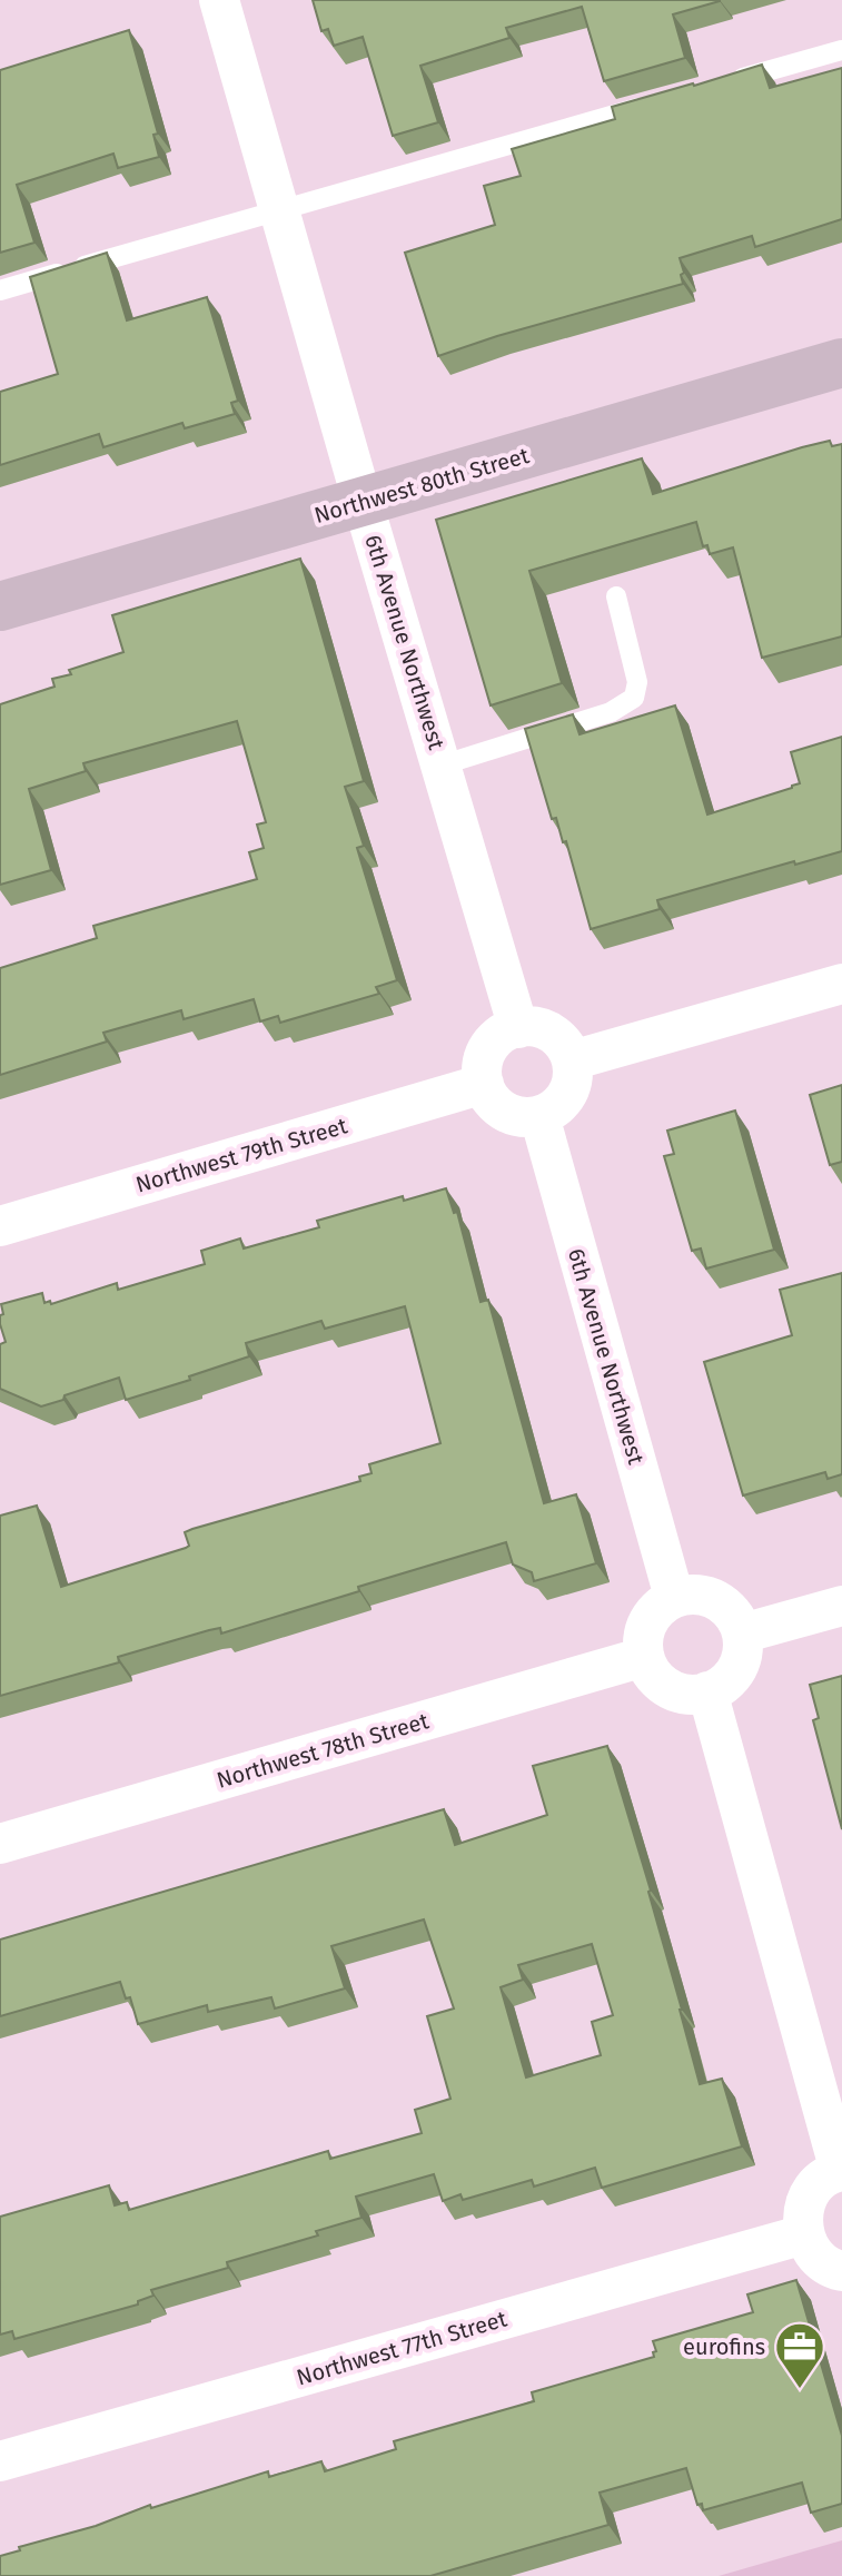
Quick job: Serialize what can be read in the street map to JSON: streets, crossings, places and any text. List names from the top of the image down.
{
  "streets": {
    "street": [
      "Northwest 80th Street",
      "6th Avenue Northwest",
      "Northwest 79th Street",
      "Northwest 78th Street",
      "Northwest 77th Street"
    ]
  },
  "crossings": [
    ["Northwest 80th Street", "6th Avenue Northwest"],
    ["6th Avenue Northwest", "Northwest 79th Street"],
    ["6th Avenue Northwest", "Northwest 78th Street"]
  ],
  "places": {
    "office": ["eurofins"]
  }
}
